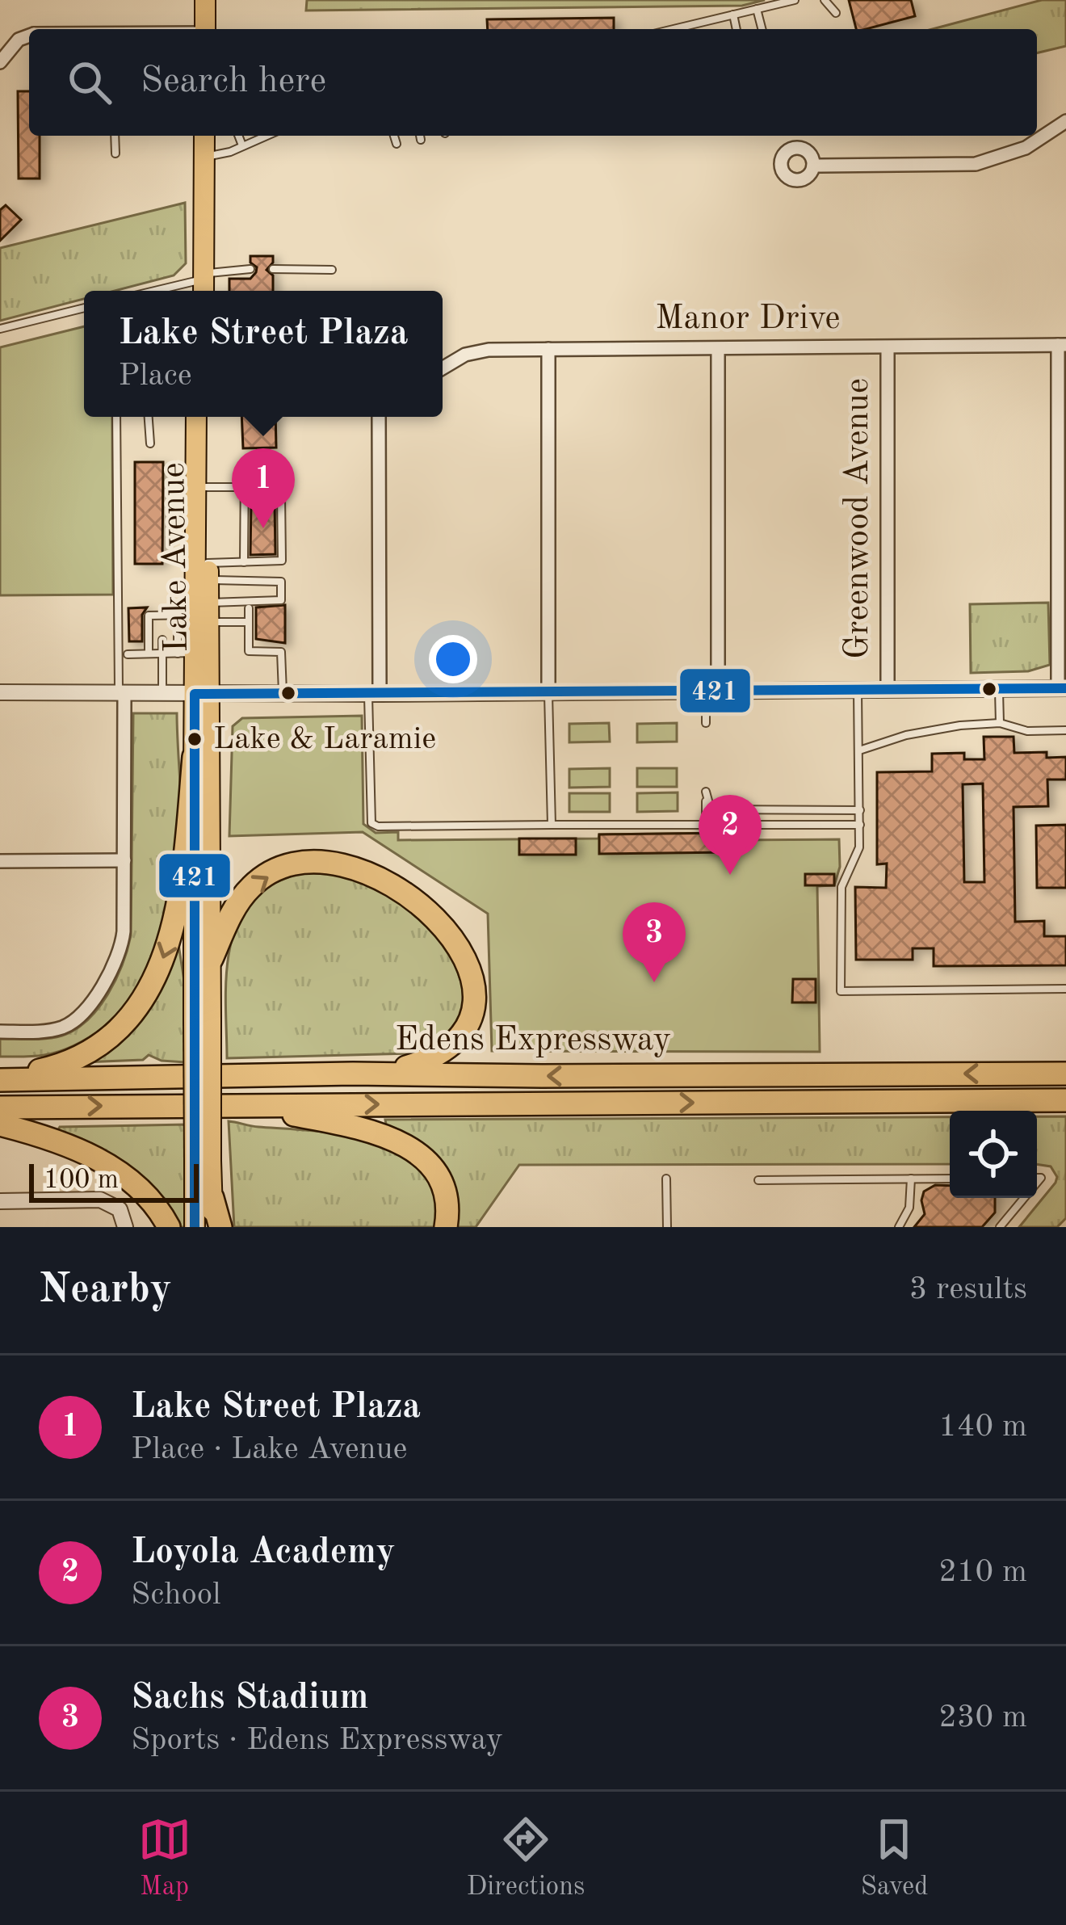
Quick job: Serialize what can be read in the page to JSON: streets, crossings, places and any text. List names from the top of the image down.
{
  "streets": {
    "highway": ["Edens Expressway"],
    "main road": ["Lake Avenue"],
    "street": ["Manor Drive", "Greenwood Avenue"]
  },
  "crossings": [
    ["Manor Drive", "Greenwood Avenue"]
  ],
  "places": ["Lake & Laramie"],
  "lines": ["transit line 421"],
  "scale_bar": "100 m",
  "page": {
    "search": "Search here",
    "popup": ["Lake Street Plaza", "Place"],
    "pins": ["1", "2", "3"],
    "scale": "100 m",
    "heading": ["Nearby", "3 results"],
    "list": [
      {
        "mark": "1",
        "name": "Lake Street Plaza",
        "note": "Place · Lake Avenue",
        "value": "140 m"
      },
      {
        "mark": "2",
        "name": "Loyola Academy",
        "note": "School",
        "value": "210 m"
      },
      {
        "mark": "3",
        "name": "Sachs Stadium",
        "note": "Sports · Edens Expressway",
        "value": "230 m"
      }
    ],
    "nav": ["Map", "Directions", "Saved"]
  }
}
